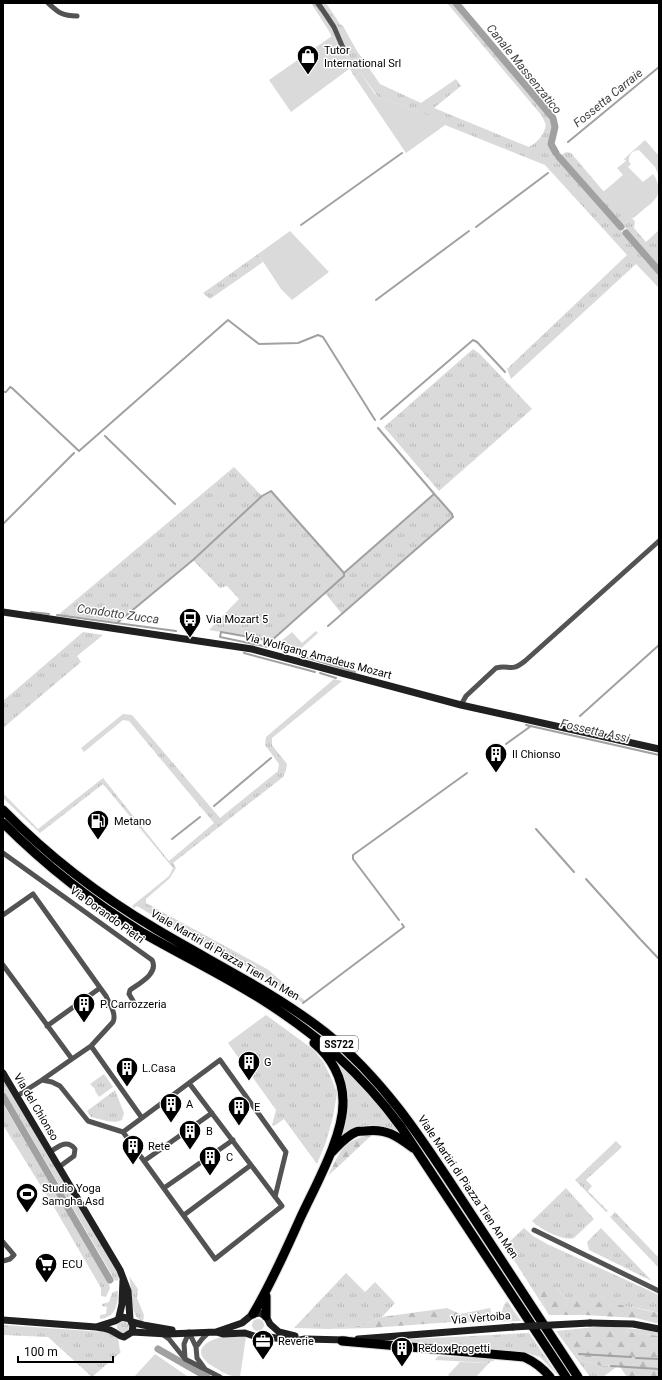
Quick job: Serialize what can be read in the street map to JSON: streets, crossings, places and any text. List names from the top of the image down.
{
  "streets": {
    "highway": ["Viale Martiri di Piazza Tien An Men", "SS722"],
    "main road": ["Via Wolfgang Amadeus Mozart", "Via del Chionso", "Via Vertoiba"],
    "street": ["Via Dorando Pietri"]
  },
  "crossings": [
    ["Viale Martiri di Piazza Tien An Men", "SS722"],
    ["SS722", "Via Vertoiba"],
    ["Via del Chionso", "Via Vertoiba"]
  ],
  "water": [
    "Canale Massenzatico",
    "Fossetta Carraie",
    "Condotto Zucca",
    "Fossetta Assi"
  ],
  "places": {
    "shop": ["Tutor International Srl"],
    "bus stop": ["Via Mozart 5"],
    "building": [
      "Il Chionso",
      "P. Carrozzeria",
      "G",
      "L.Casa",
      "A",
      "E",
      "B",
      "Rete",
      "C",
      "Redox Progetti"
    ],
    "fuel station": ["Metano"],
    "sports": ["Studio Yoga Samgha Asd"],
    "supermarket": ["ECU"],
    "office": ["Reverie"]
  },
  "scale_bar": "100 m"
}
